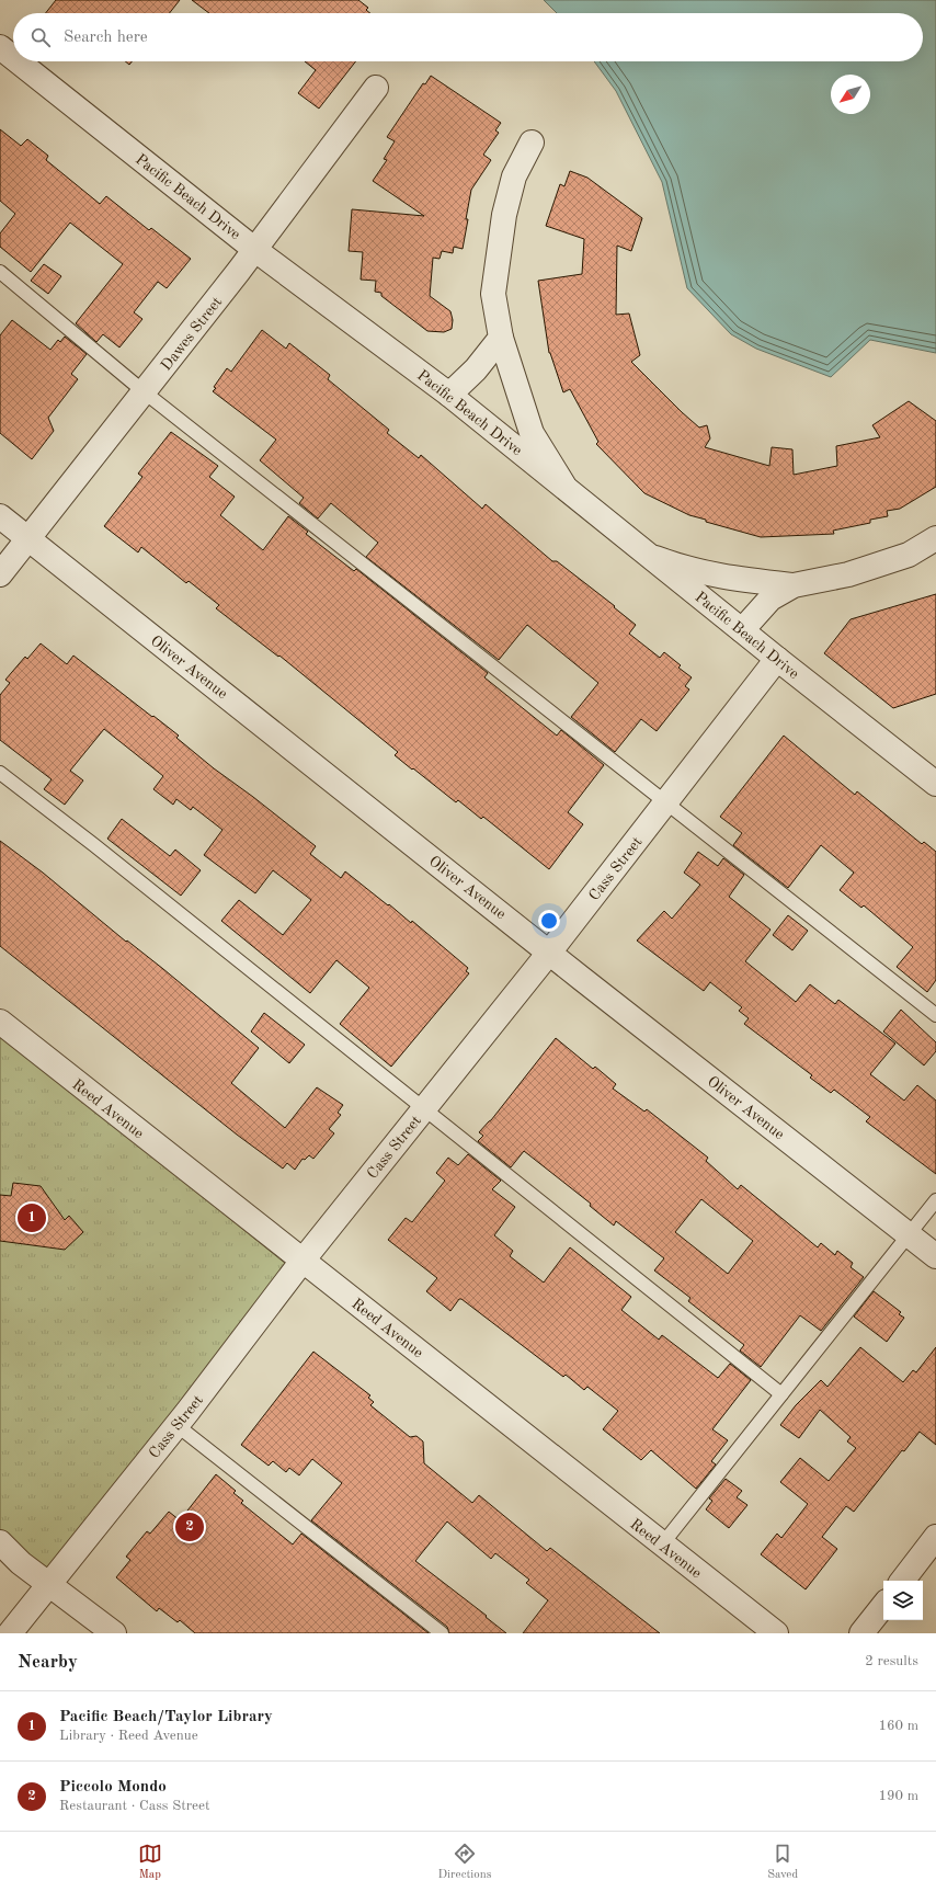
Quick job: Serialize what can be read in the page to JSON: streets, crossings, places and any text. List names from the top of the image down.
{
  "streets": {
    "street": [
      "Pacific Beach Drive",
      "Dawes Street",
      "Oliver Avenue",
      "Cass Street",
      "Reed Avenue"
    ]
  },
  "crossings": [
    ["Pacific Beach Drive", "Dawes Street"],
    ["Pacific Beach Drive", "Cass Street"],
    ["Dawes Street", "Oliver Avenue"],
    ["Oliver Avenue", "Cass Street"],
    ["Cass Street", "Reed Avenue"]
  ],
  "north": "bottom left",
  "page": {
    "search": "Search here",
    "pins": ["1", "2"],
    "heading": ["Nearby", "2 results"],
    "list": [
      {
        "mark": "1",
        "name": "Pacific Beach/Taylor Library",
        "note": "Library · Reed Avenue",
        "value": "160 m"
      },
      {
        "mark": "2",
        "name": "Piccolo Mondo",
        "note": "Restaurant · Cass Street",
        "value": "190 m"
      }
    ],
    "nav": ["Map", "Directions", "Saved"]
  }
}
